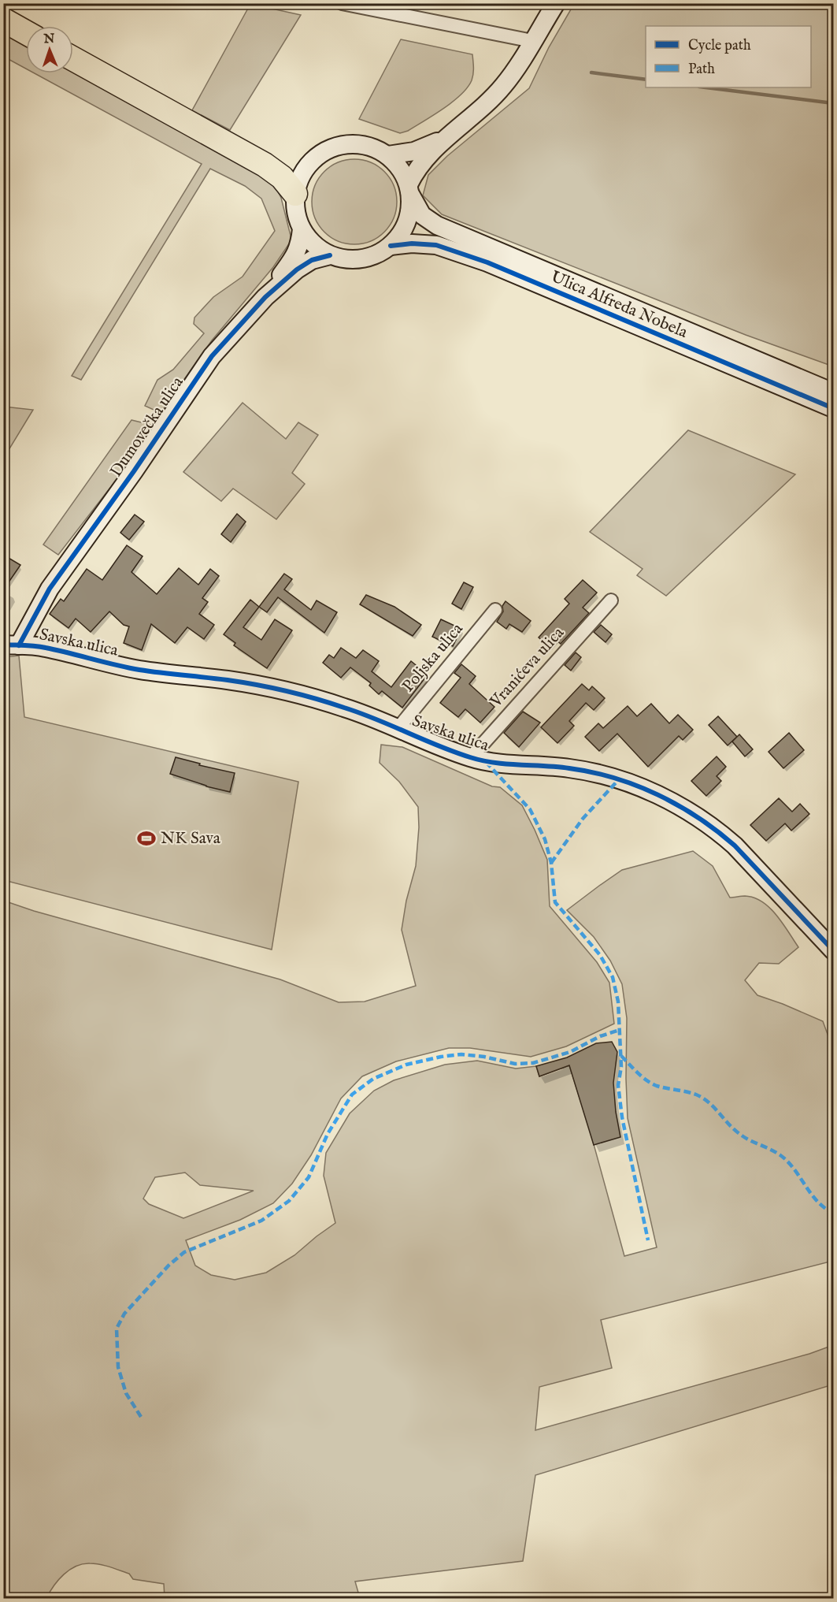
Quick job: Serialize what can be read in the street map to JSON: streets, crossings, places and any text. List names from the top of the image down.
{
  "streets": {
    "street": [
      "Ulica Alfreda Nobela",
      "Dumovečka ulica",
      "Savska ulica",
      "Poljska ulica",
      "Vranićeva ulica"
    ]
  },
  "crossings": [
    ["Ulica Alfreda Nobela", "Dumovečka ulica"],
    ["Dumovečka ulica", "Savska ulica"],
    ["Savska ulica", "Poljska ulica"],
    ["Savska ulica", "Vranićeva ulica"]
  ],
  "places": {
    "sports": ["NK Sava"]
  },
  "legend": ["Cycle path", "Path"],
  "north": "top"
}
